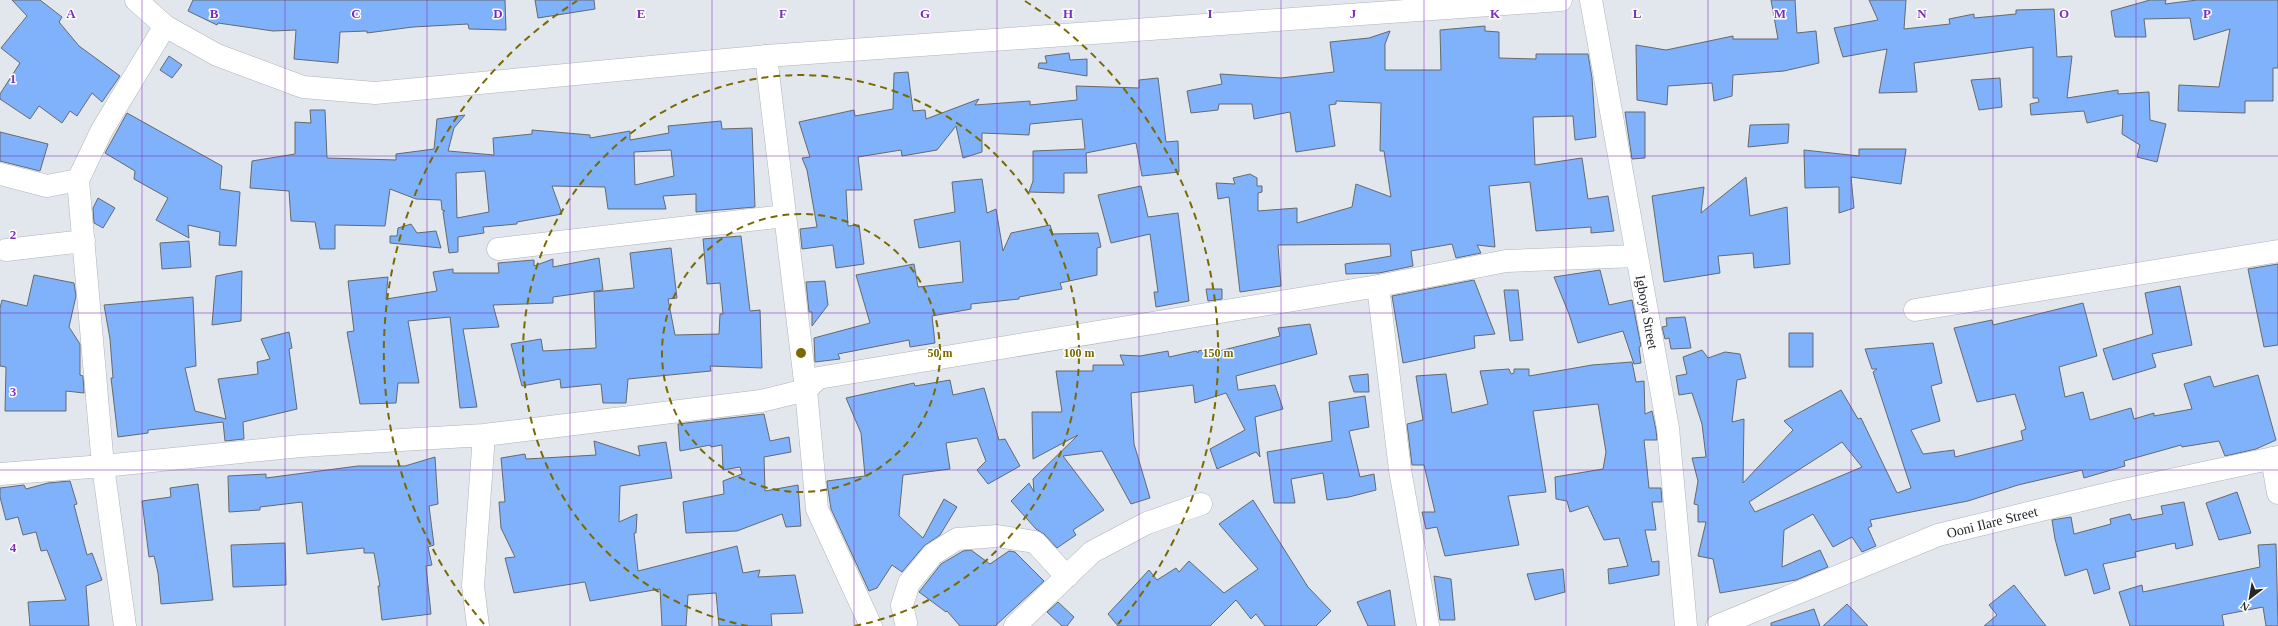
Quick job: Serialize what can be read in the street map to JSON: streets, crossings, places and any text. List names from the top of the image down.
{
  "streets": {
    "street": ["Igboya Street", "Ooni Ilare Street"]
  },
  "north": "bottom left",
  "grid": {
    "columns": [
      "A",
      "B",
      "C",
      "D",
      "E",
      "F",
      "G",
      "H",
      "I",
      "J",
      "K",
      "L",
      "M",
      "N",
      "O",
      "P"
    ],
    "rows": [
      "1",
      "2",
      "3",
      "4"
    ]
  },
  "rings": ["50 m", "100 m", "150 m"]
}
